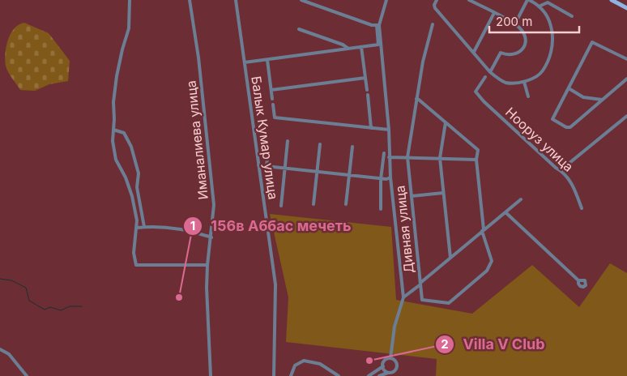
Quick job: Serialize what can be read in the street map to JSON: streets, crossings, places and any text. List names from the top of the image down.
{
  "streets": {
    "street": [
      "Балык Кумар улица",
      "Нооруз улица",
      "Иманалиева улица",
      "Дивная улица"
    ]
  },
  "places": ["156в Аббас мечеть", "Villa V Club"],
  "scale_bar": "200 m"
}
